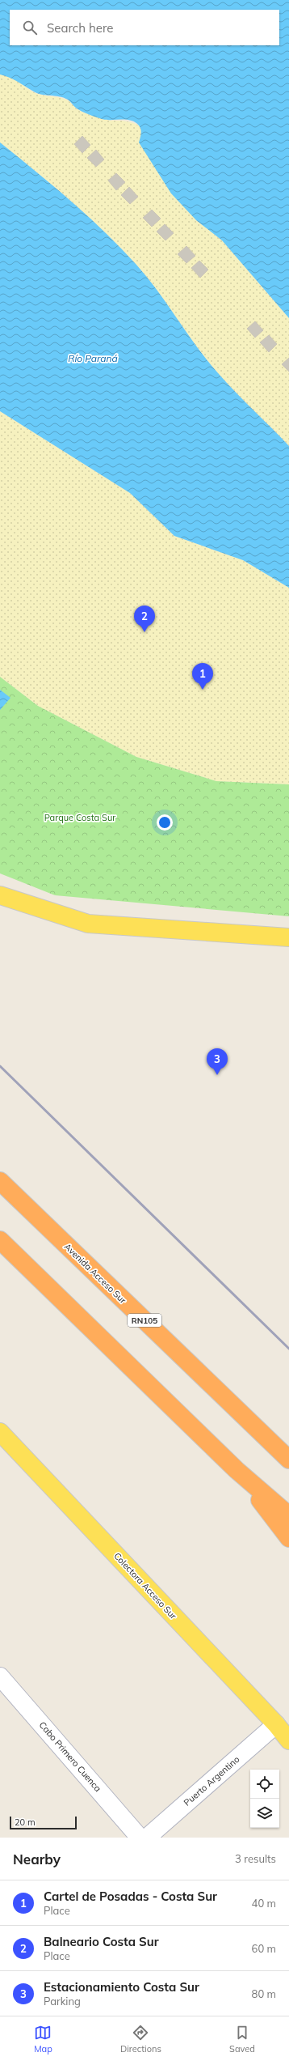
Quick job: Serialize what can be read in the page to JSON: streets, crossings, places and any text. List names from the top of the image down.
{
  "streets": {
    "highway": ["Avenida Acceso Sur", "RN105"],
    "main road": ["Colectora Acceso Sur"],
    "street": ["Cabo Primero Cuenca", "Puerto Argentino"]
  },
  "crossings": [
    ["Colectora Acceso Sur", "Puerto Argentino"]
  ],
  "water": ["Río Paraná"],
  "parks": ["Parque Costa Sur"],
  "scale_bar": "20 m",
  "page": {
    "search": "Search here",
    "pins": ["2", "1", "3"],
    "scale": "20 m",
    "heading": ["Nearby", "3 results"],
    "list": [
      {
        "mark": "1",
        "name": "Cartel de Posadas - Costa Sur",
        "note": "Place",
        "value": "40 m"
      },
      {
        "mark": "2",
        "name": "Balneario Costa Sur",
        "note": "Place",
        "value": "60 m"
      },
      {
        "mark": "3",
        "name": "Estacionamiento Costa Sur",
        "note": "Parking",
        "value": "80 m"
      }
    ],
    "nav": ["Map", "Directions", "Saved"]
  }
}
